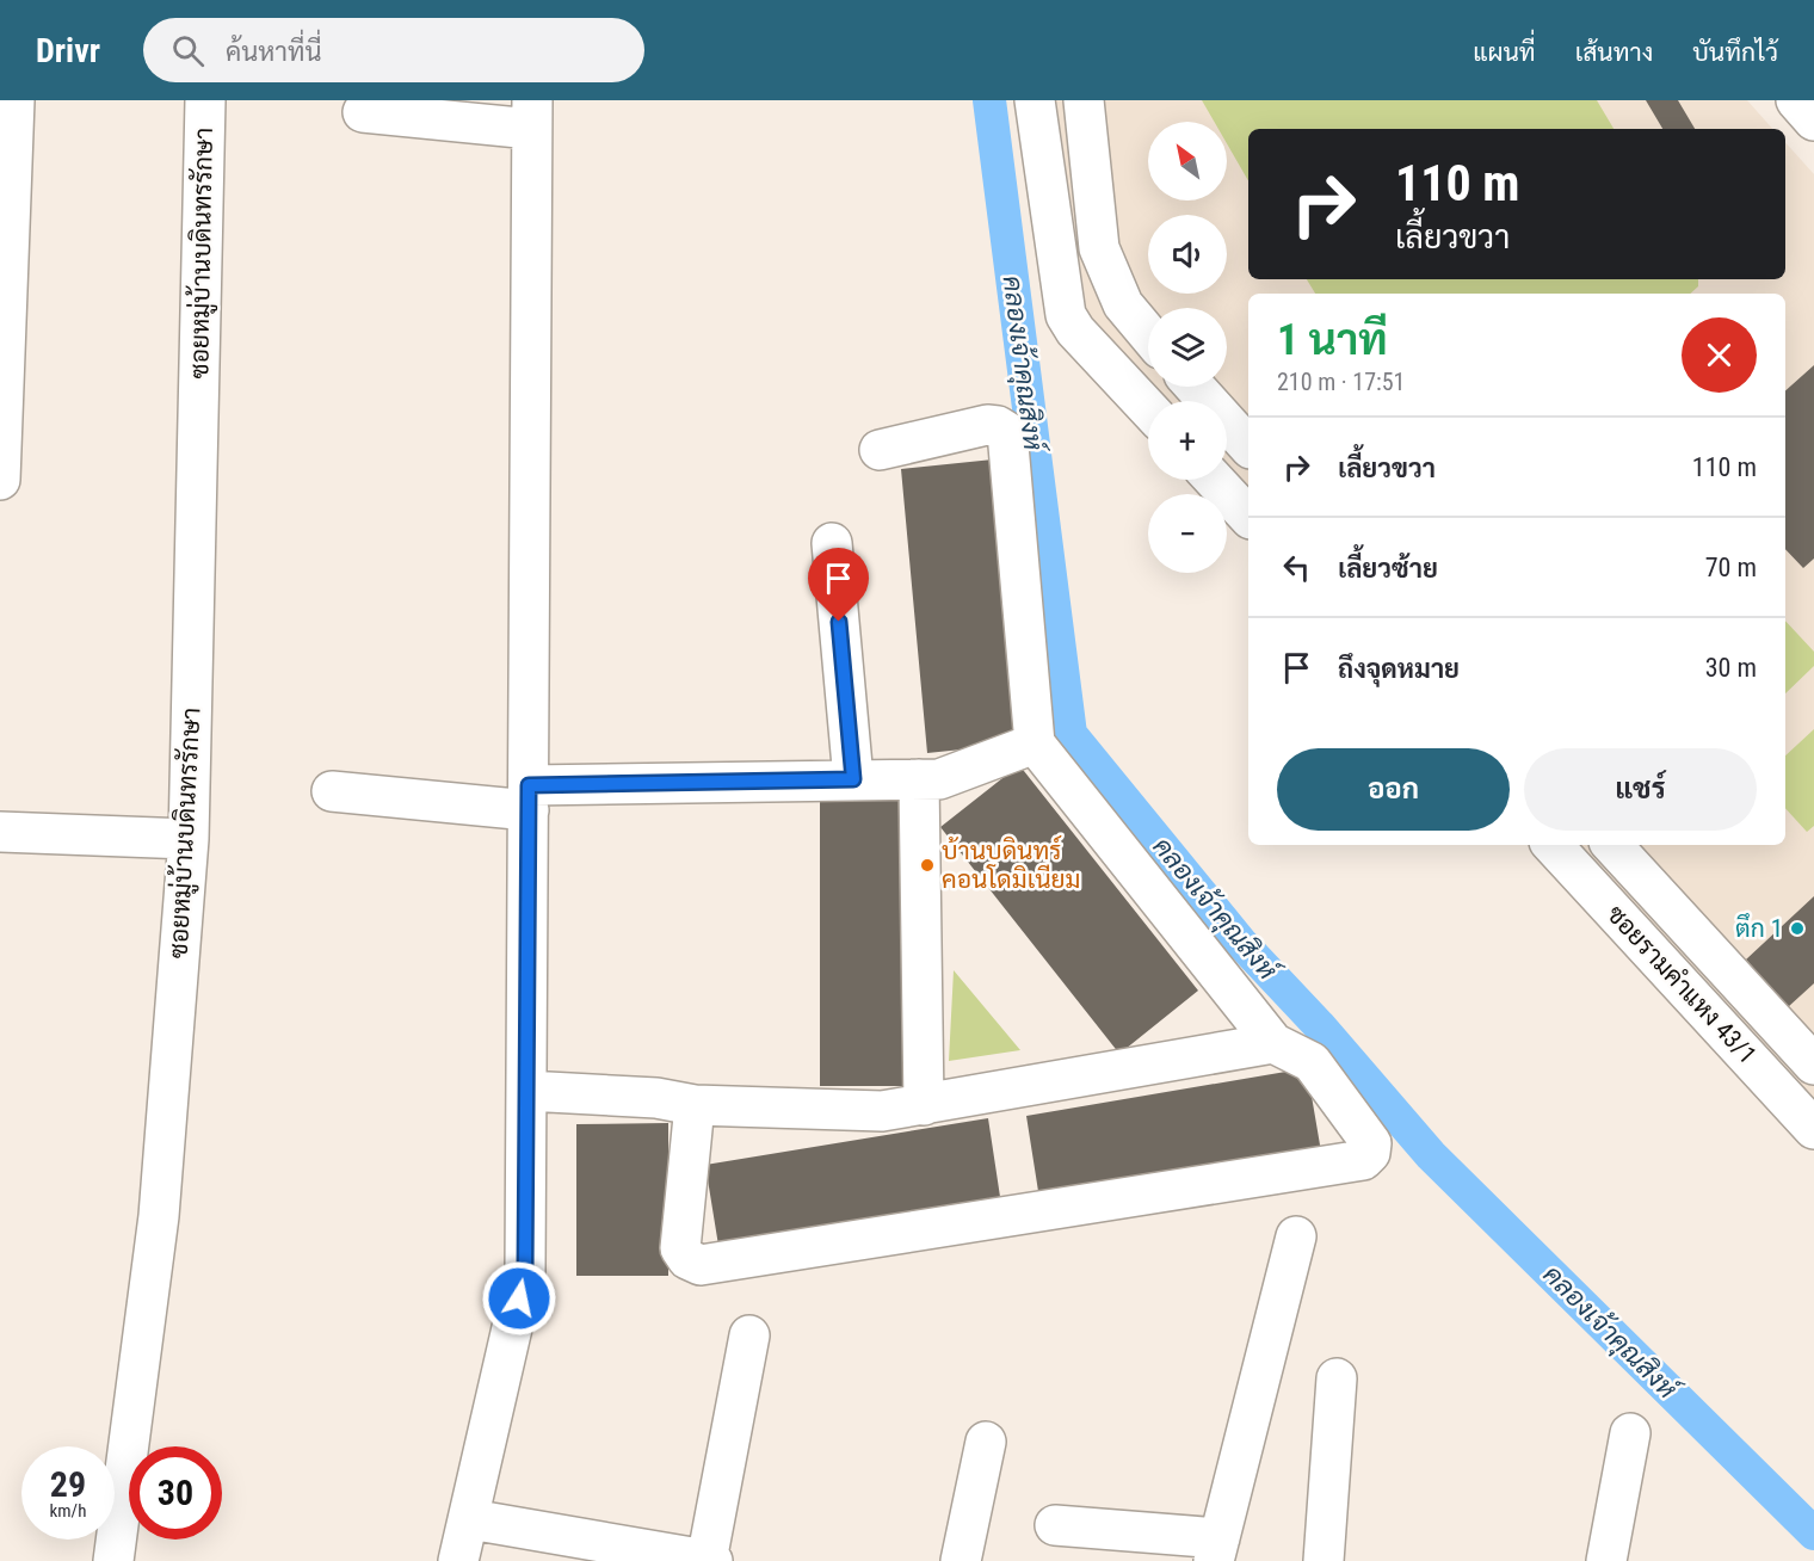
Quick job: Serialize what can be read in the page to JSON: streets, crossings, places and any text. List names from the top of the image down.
{
  "streets": {
    "street": ["ซอยหมู่บ้านบดินทรรักษา", "ซอยรามคำแหง 43/1"]
  },
  "water": ["คลองเจ้าคุณสิงห์"],
  "places": ["บ้านบดินทร์ คอนโดมิเนียม", "ตึก 1"],
  "north": "top left",
  "page": {
    "header": "Drivr",
    "search": "ค้นหาที่นี่",
    "nav": ["แผนที่", "เส้นทาง", "บันทึกไว้"],
    "map_buttons": ["+", "−"],
    "turn": ["110 m", "เลี้ยวขวา"],
    "heading": ["1 นาที", "210 m · 17:51"],
    "list": [
      {
        "name": "เลี้ยวขวา",
        "value": "110 m"
      },
      {
        "name": "เลี้ยวซ้าย",
        "value": "70 m"
      },
      {
        "name": "ถึงจุดหมาย",
        "value": "30 m"
      }
    ],
    "buttons": ["ออก", "แชร์"],
    "speed": "29 km/h",
    "limit": "30"
  }
}
